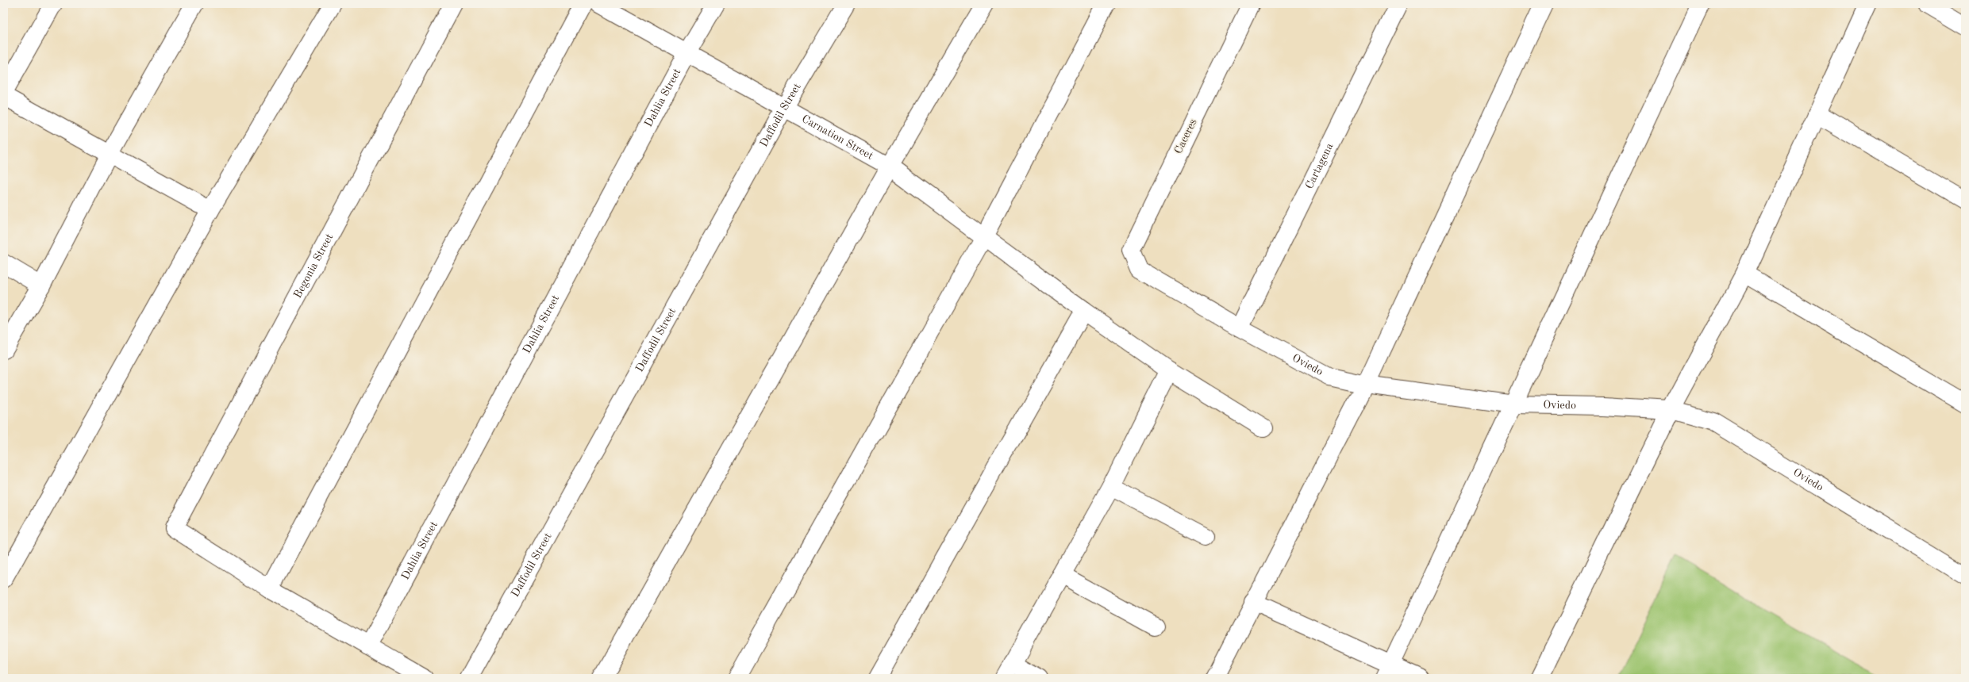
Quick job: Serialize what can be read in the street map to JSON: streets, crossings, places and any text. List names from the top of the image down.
{
  "streets": {
    "street": [
      "Dahlia Street",
      "Daffodil Street",
      "Caceres",
      "Carnation Street",
      "Cartagena",
      "Begonia Street",
      "Oviedo"
    ]
  },
  "crossings": [
    ["Dahlia Street", "Carnation Street"],
    ["Daffodil Street", "Carnation Street"],
    ["Caceres", "Oviedo"],
    ["Cartagena", "Oviedo"]
  ]
}
